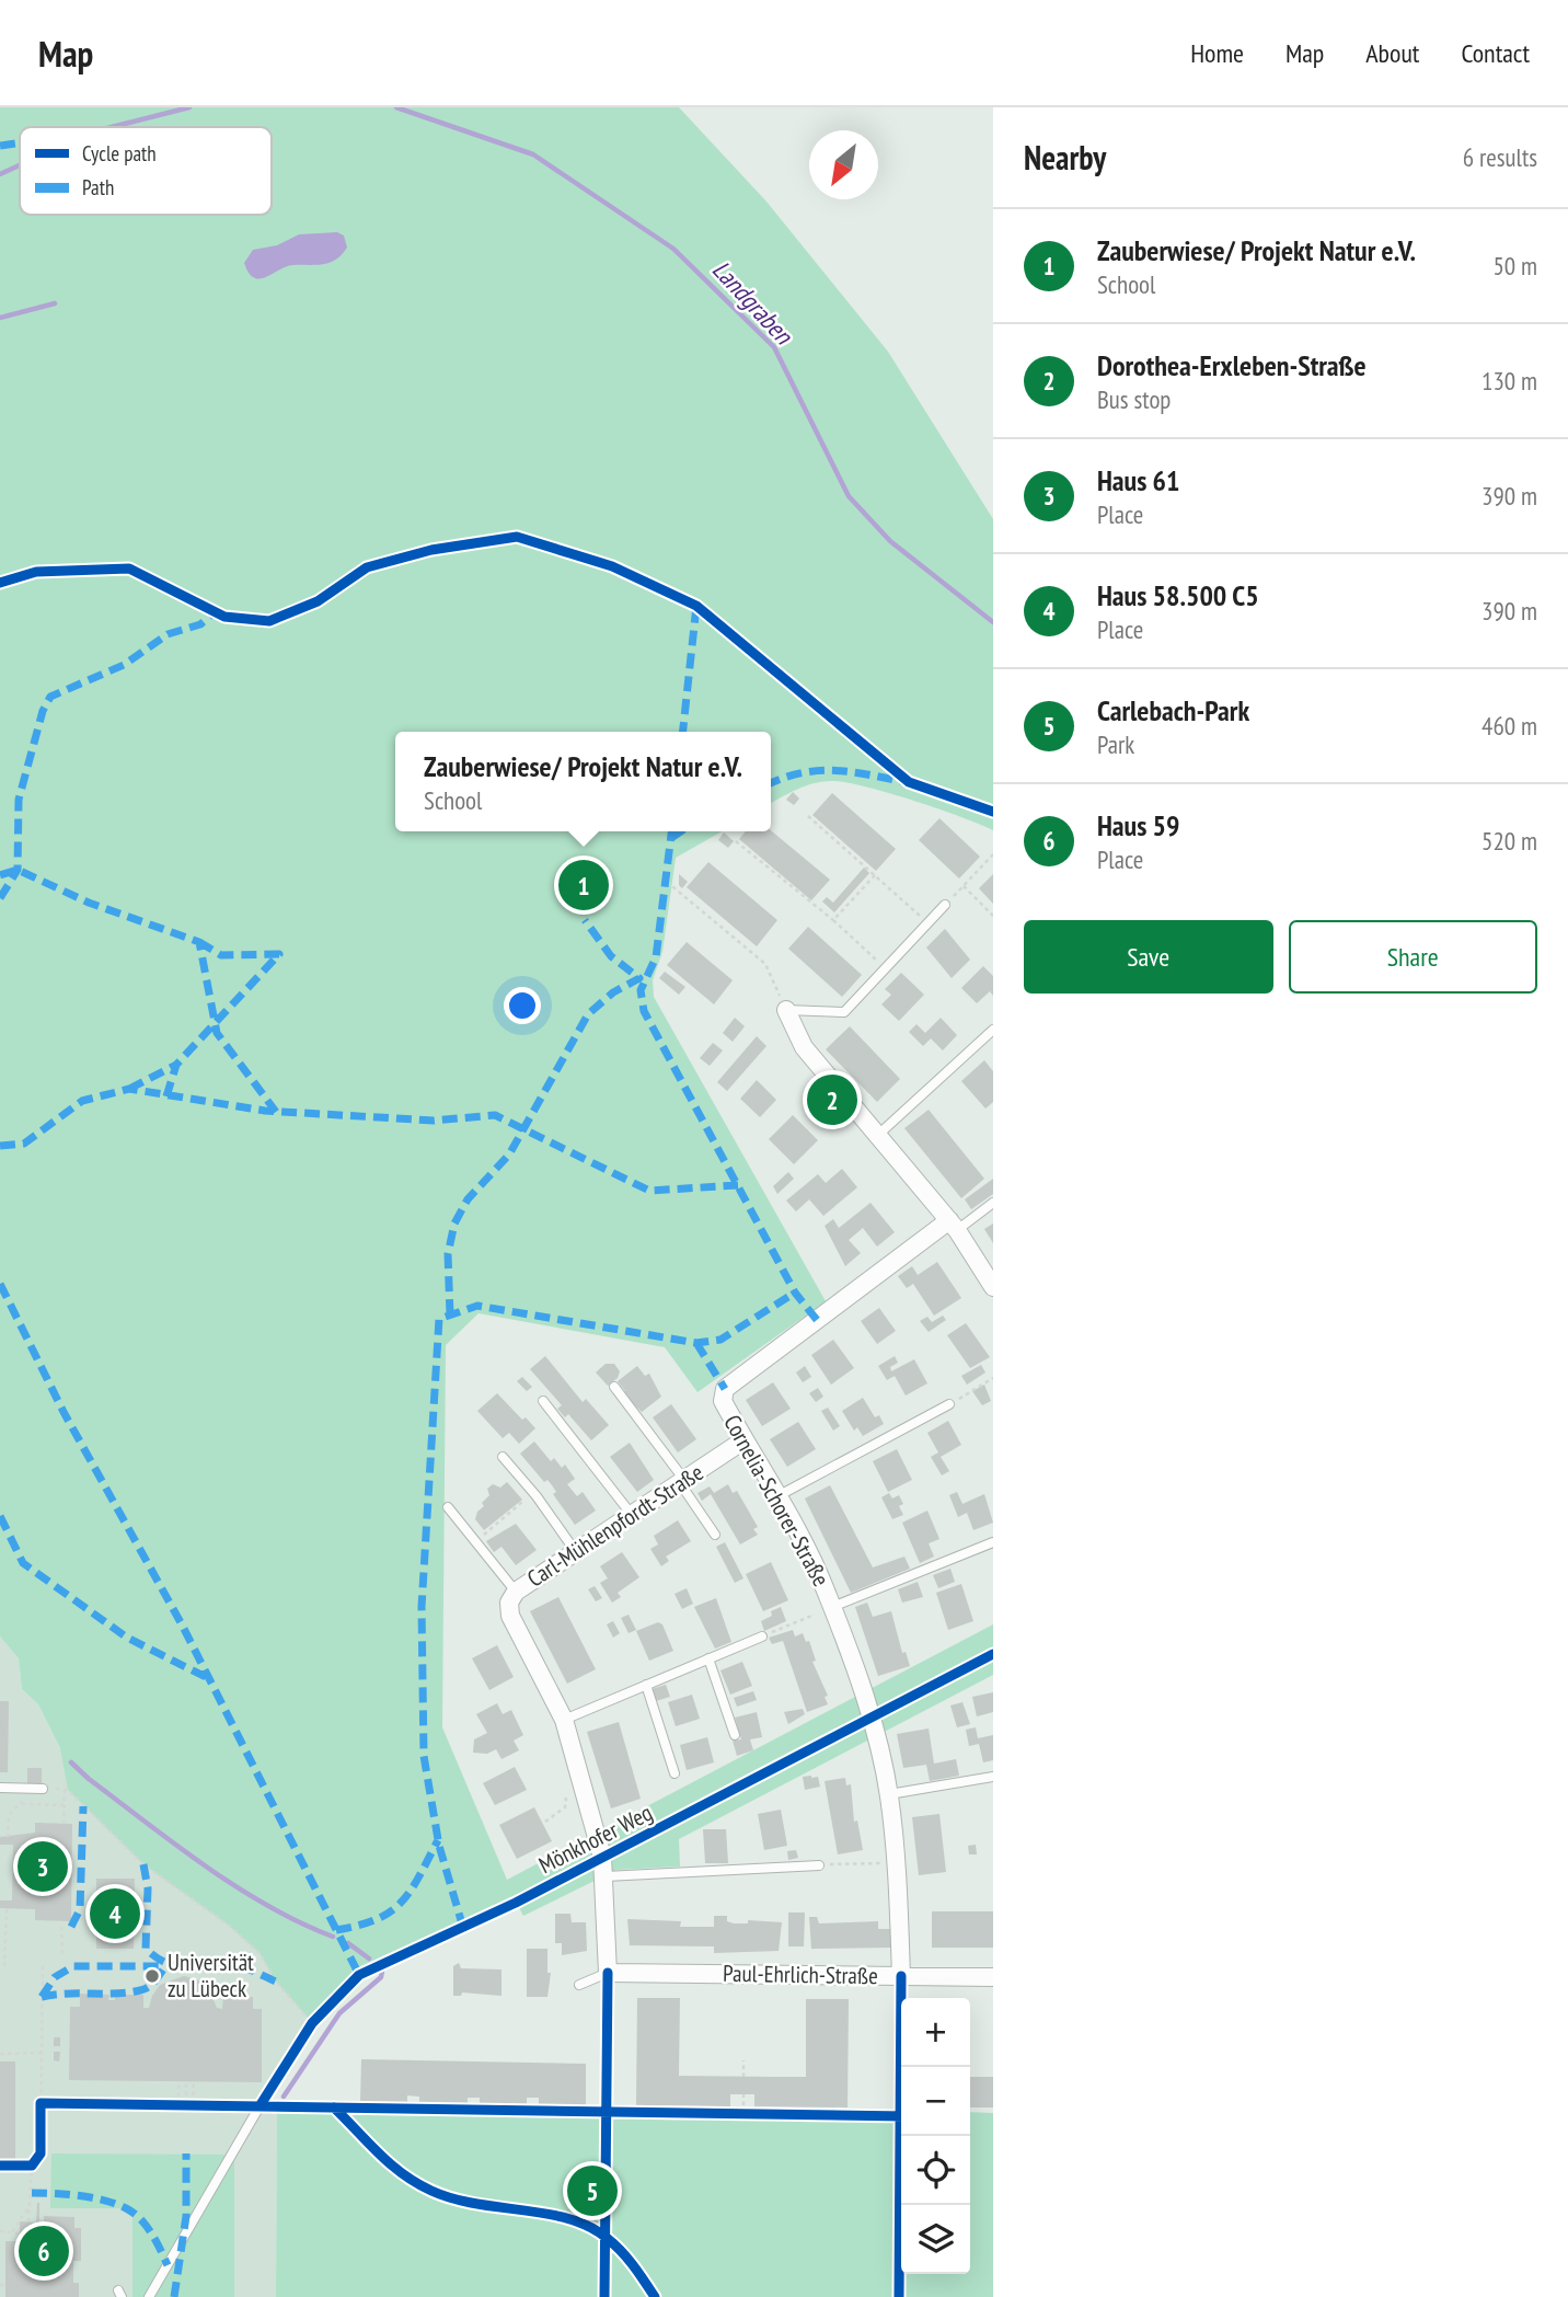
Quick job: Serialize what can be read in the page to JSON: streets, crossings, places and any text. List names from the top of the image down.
{
  "streets": {
    "street": ["Cornelia-Schorer-Straße", "Carl-Mühlenpfordt-Straße", "Paul-Ehrlich-Straße"],
    "cycle path": ["Mönkhofer Weg"]
  },
  "crossings": [
    ["Cornelia-Schorer-Straße", "Carl-Mühlenpfordt-Straße"],
    ["Cornelia-Schorer-Straße", "Paul-Ehrlich-Straße"],
    ["Carl-Mühlenpfordt-Straße", "Paul-Ehrlich-Straße"]
  ],
  "water": ["Landgraben"],
  "places": ["Universität zu Lübeck"],
  "legend": ["Cycle path", "Path"],
  "north": "bottom left",
  "page": {
    "header": "Map",
    "nav": [
      "Home",
      "Map",
      "About",
      "Contact"
    ],
    "heading": ["Nearby", "6 results"],
    "list": [
      {
        "mark": "1",
        "name": "Zauberwiese/ Projekt Natur e.V.",
        "note": "School",
        "value": "50 m"
      },
      {
        "mark": "2",
        "name": "Dorothea-Erxleben-Straße",
        "note": "Bus stop",
        "value": "130 m"
      },
      {
        "mark": "3",
        "name": "Haus 61",
        "note": "Place",
        "value": "390 m"
      },
      {
        "mark": "4",
        "name": "Haus 58.500 C5",
        "note": "Place",
        "value": "390 m"
      },
      {
        "mark": "5",
        "name": "Carlebach-Park",
        "note": "Park",
        "value": "460 m"
      },
      {
        "mark": "6",
        "name": "Haus 59",
        "note": "Place",
        "value": "520 m"
      }
    ],
    "popup": ["Zauberwiese/ Projekt Natur e.V.", "School"],
    "pins": [
      "1",
      "2",
      "3",
      "4",
      "5",
      "6"
    ],
    "buttons": ["Save", "Share"],
    "map_buttons": ["+", "−"]
  }
}
